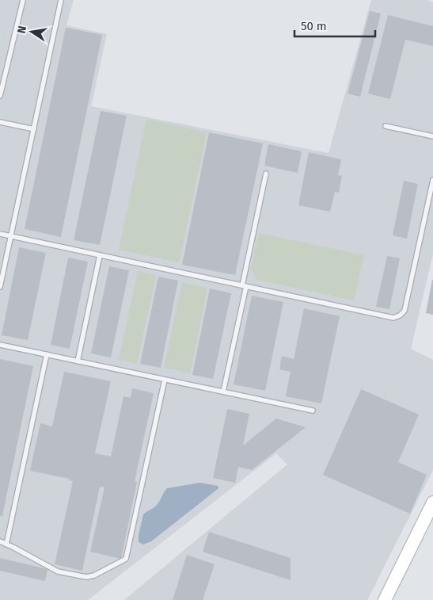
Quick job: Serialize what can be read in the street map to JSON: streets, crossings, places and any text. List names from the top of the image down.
{
  "scale_bar": "50 m",
  "north": "left"
}
